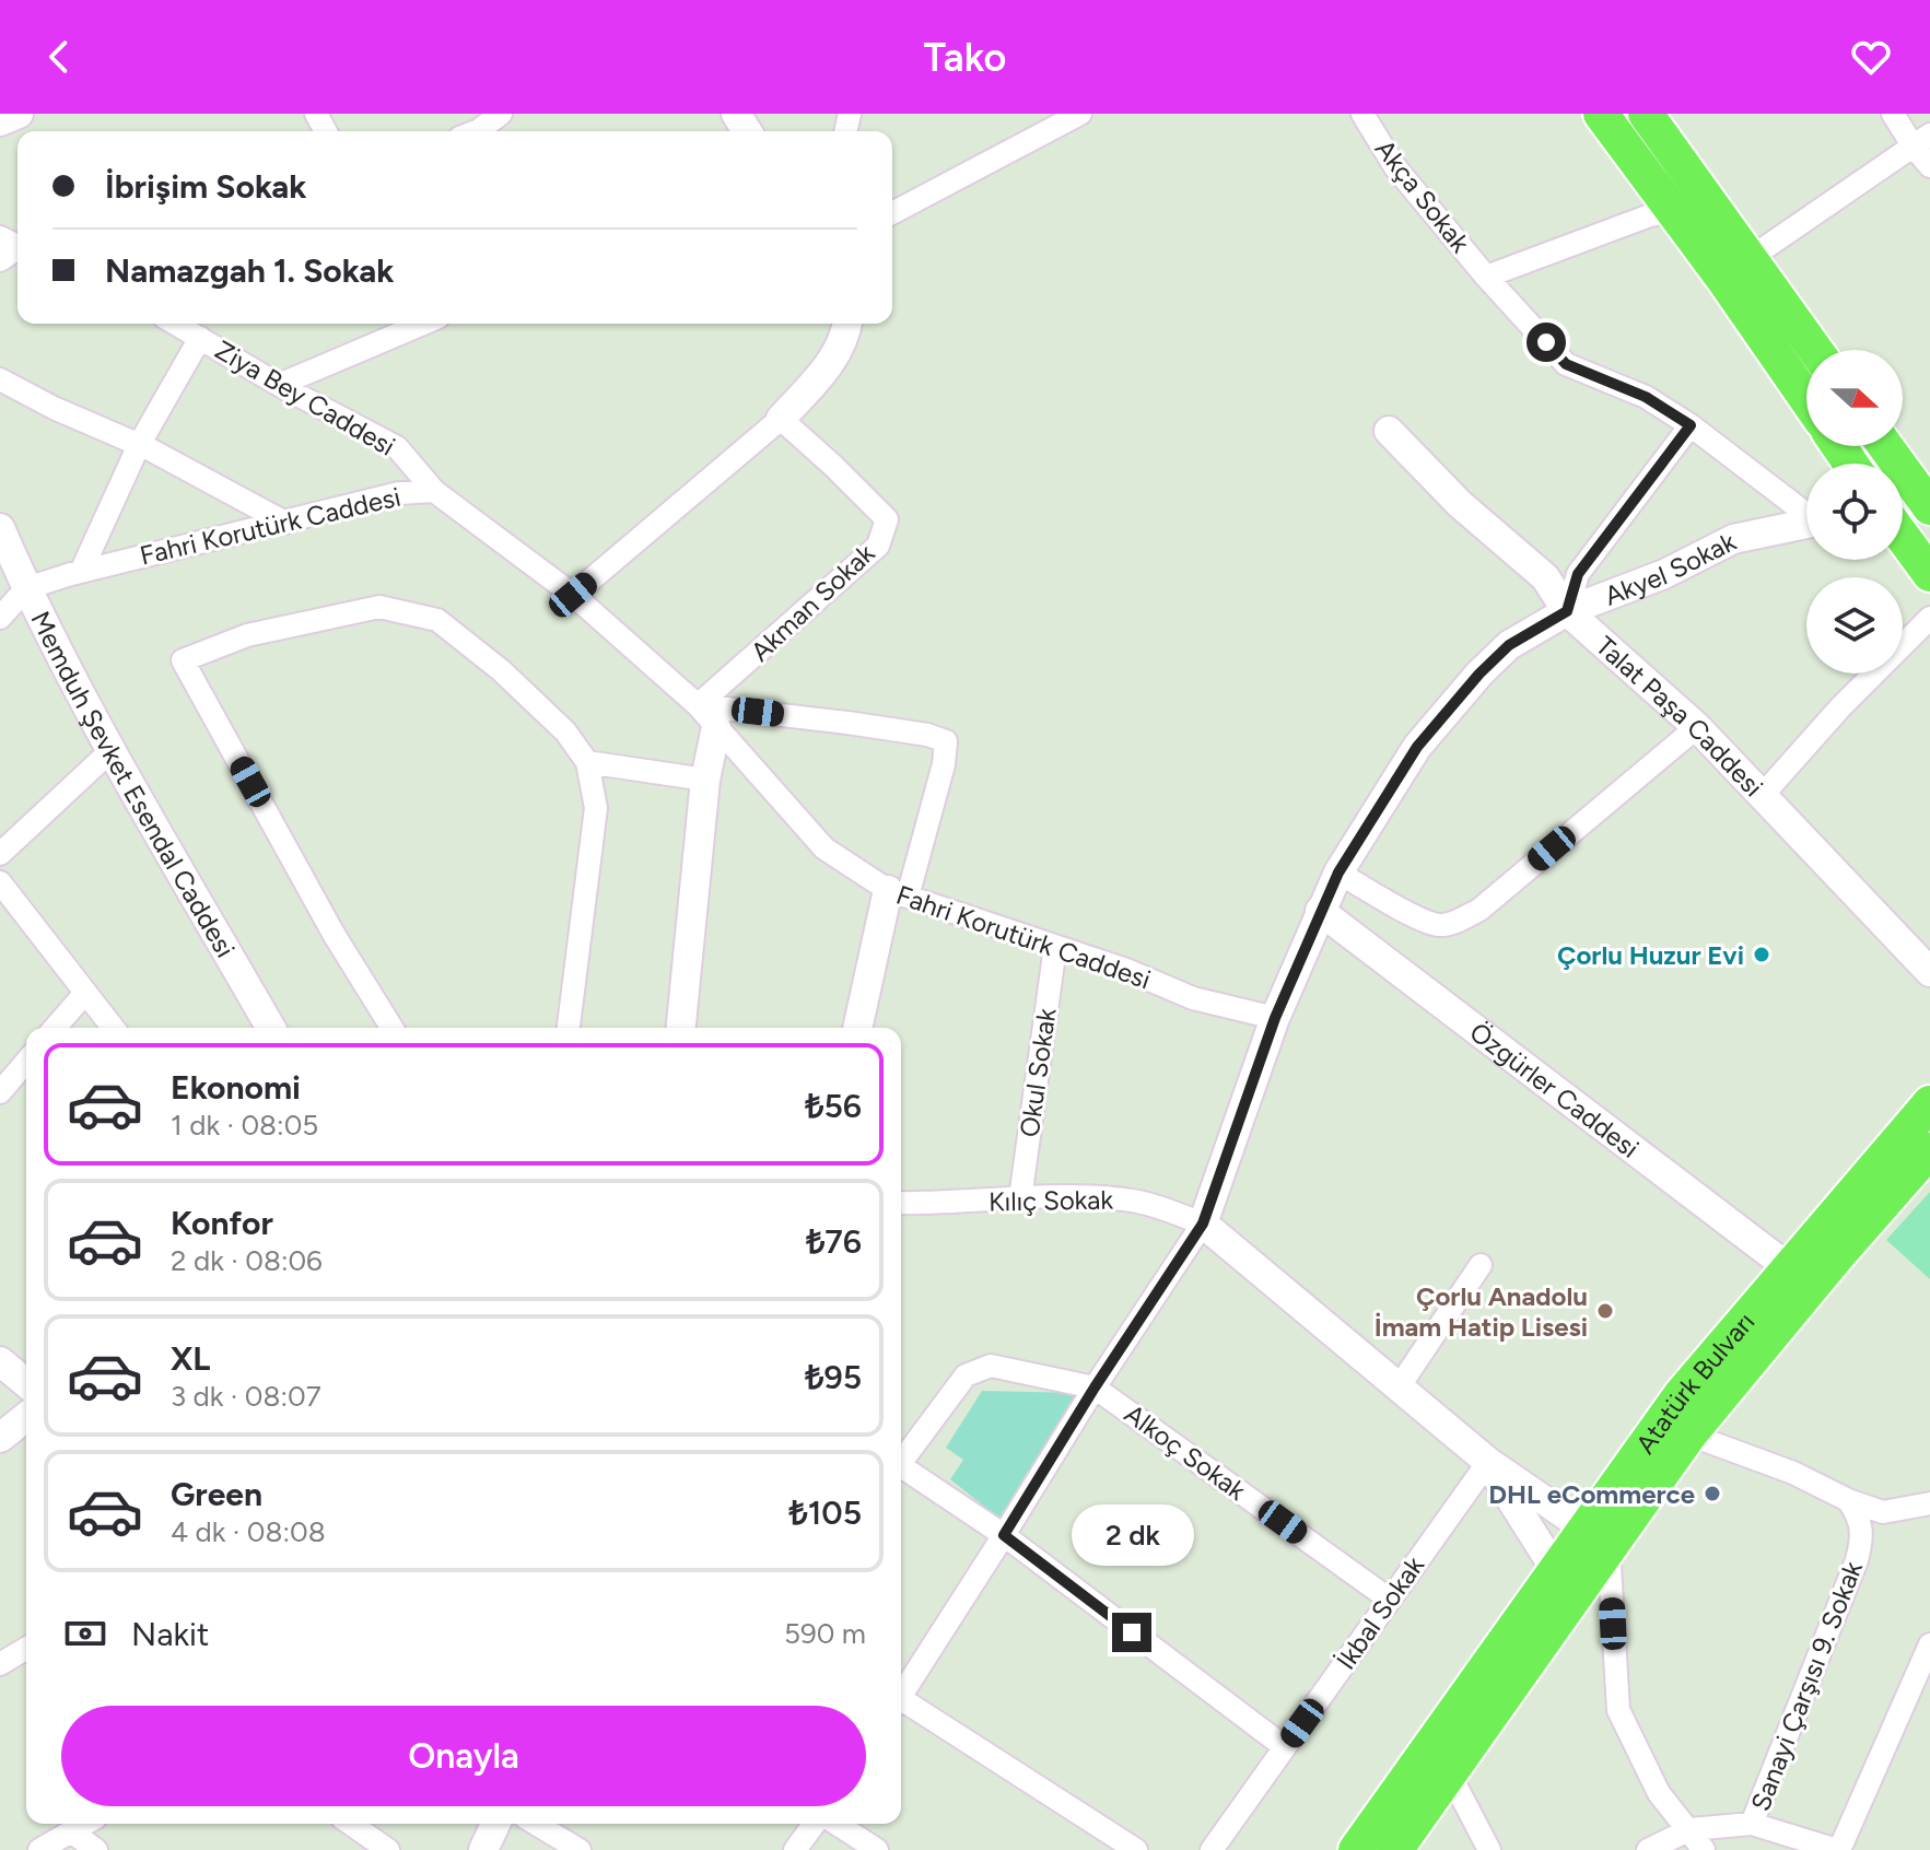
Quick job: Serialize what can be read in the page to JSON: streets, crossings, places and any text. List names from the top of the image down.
{
  "streets": {
    "main road": ["Atatürk Bulvarı"],
    "street": [
      "Akça Sokak",
      "Ziya Bey Caddesi",
      "Fahri Korutürk Caddesi",
      "Akyel Sokak",
      "Akman Sokak",
      "Talat Paşa Caddesi",
      "Memduh Şevket Esendal Caddesi",
      "Okul Sokak",
      "Özgürler Caddesi",
      "Kılıç Sokak",
      "Alkoç Sokak",
      "İkbal Sokak",
      "Sanayi Çarşısı 9. Sokak"
    ]
  },
  "crossings": [
    ["Ziya Bey Caddesi", "Fahri Korutürk Caddesi"],
    ["Fahri Korutürk Caddesi", "Akyel Sokak"],
    ["Fahri Korutürk Caddesi", "Akman Sokak"],
    ["Fahri Korutürk Caddesi", "Memduh Şevket Esendal Caddesi"],
    ["Fahri Korutürk Caddesi", "Okul Sokak"],
    ["Akyel Sokak", "Talat Paşa Caddesi"],
    ["Akyel Sokak", "Özgürler Caddesi"],
    ["Akyel Sokak", "Kılıç Sokak"],
    ["Okul Sokak", "Kılıç Sokak"],
    ["Özgürler Caddesi", "Atatürk Bulvarı"],
    ["Alkoç Sokak", "İkbal Sokak"]
  ],
  "places": ["Çorlu Huzur Evi", "Çorlu Anadolu İmam Hatip Lisesi", "DHL eCommerce"],
  "north": "right",
  "page": {
    "header": "Tako",
    "banner": ["İbrişim Sokak", "Namazgah 1. Sokak"],
    "list": [
      {
        "name": "Ekonomi",
        "note": "1 dk · 08:05",
        "value": "₺56"
      },
      {
        "name": "Konfor",
        "note": "2 dk · 08:06",
        "value": "₺76"
      },
      {
        "name": "XL",
        "note": "3 dk · 08:07",
        "value": "₺95"
      },
      {
        "name": "Green",
        "note": "4 dk · 08:08",
        "value": "₺105"
      }
    ],
    "bubble": "2 dk",
    "pay": ["Nakit", "590 m"],
    "buttons": "Onayla"
  }
}
